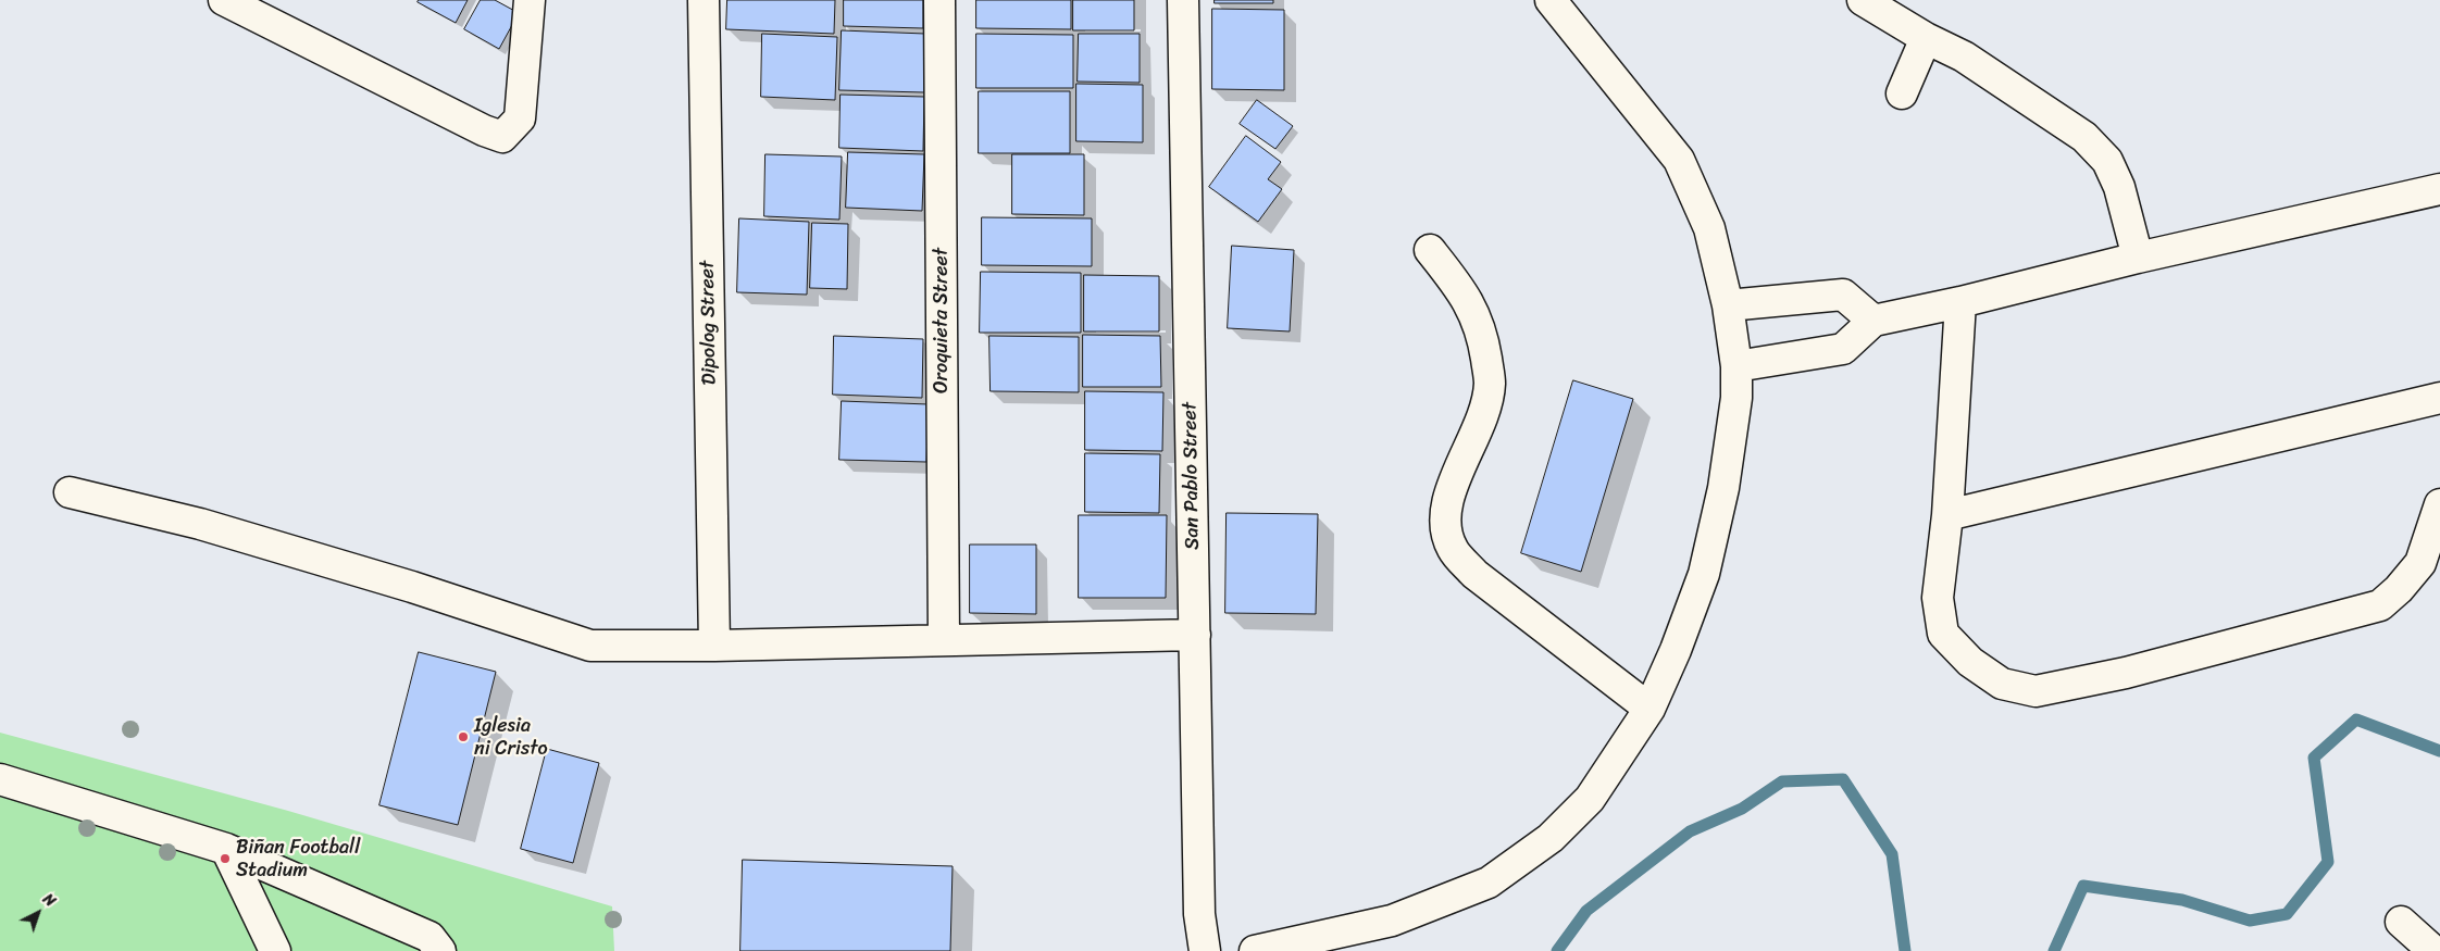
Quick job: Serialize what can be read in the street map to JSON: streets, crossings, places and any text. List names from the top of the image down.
{
  "streets": {
    "street": ["Oroquieta Street", "Dipolog Street", "San Pablo Street"]
  },
  "places": ["Iglesia ni Cristo", "Biñan Football Stadium"],
  "north": "top right"
}
